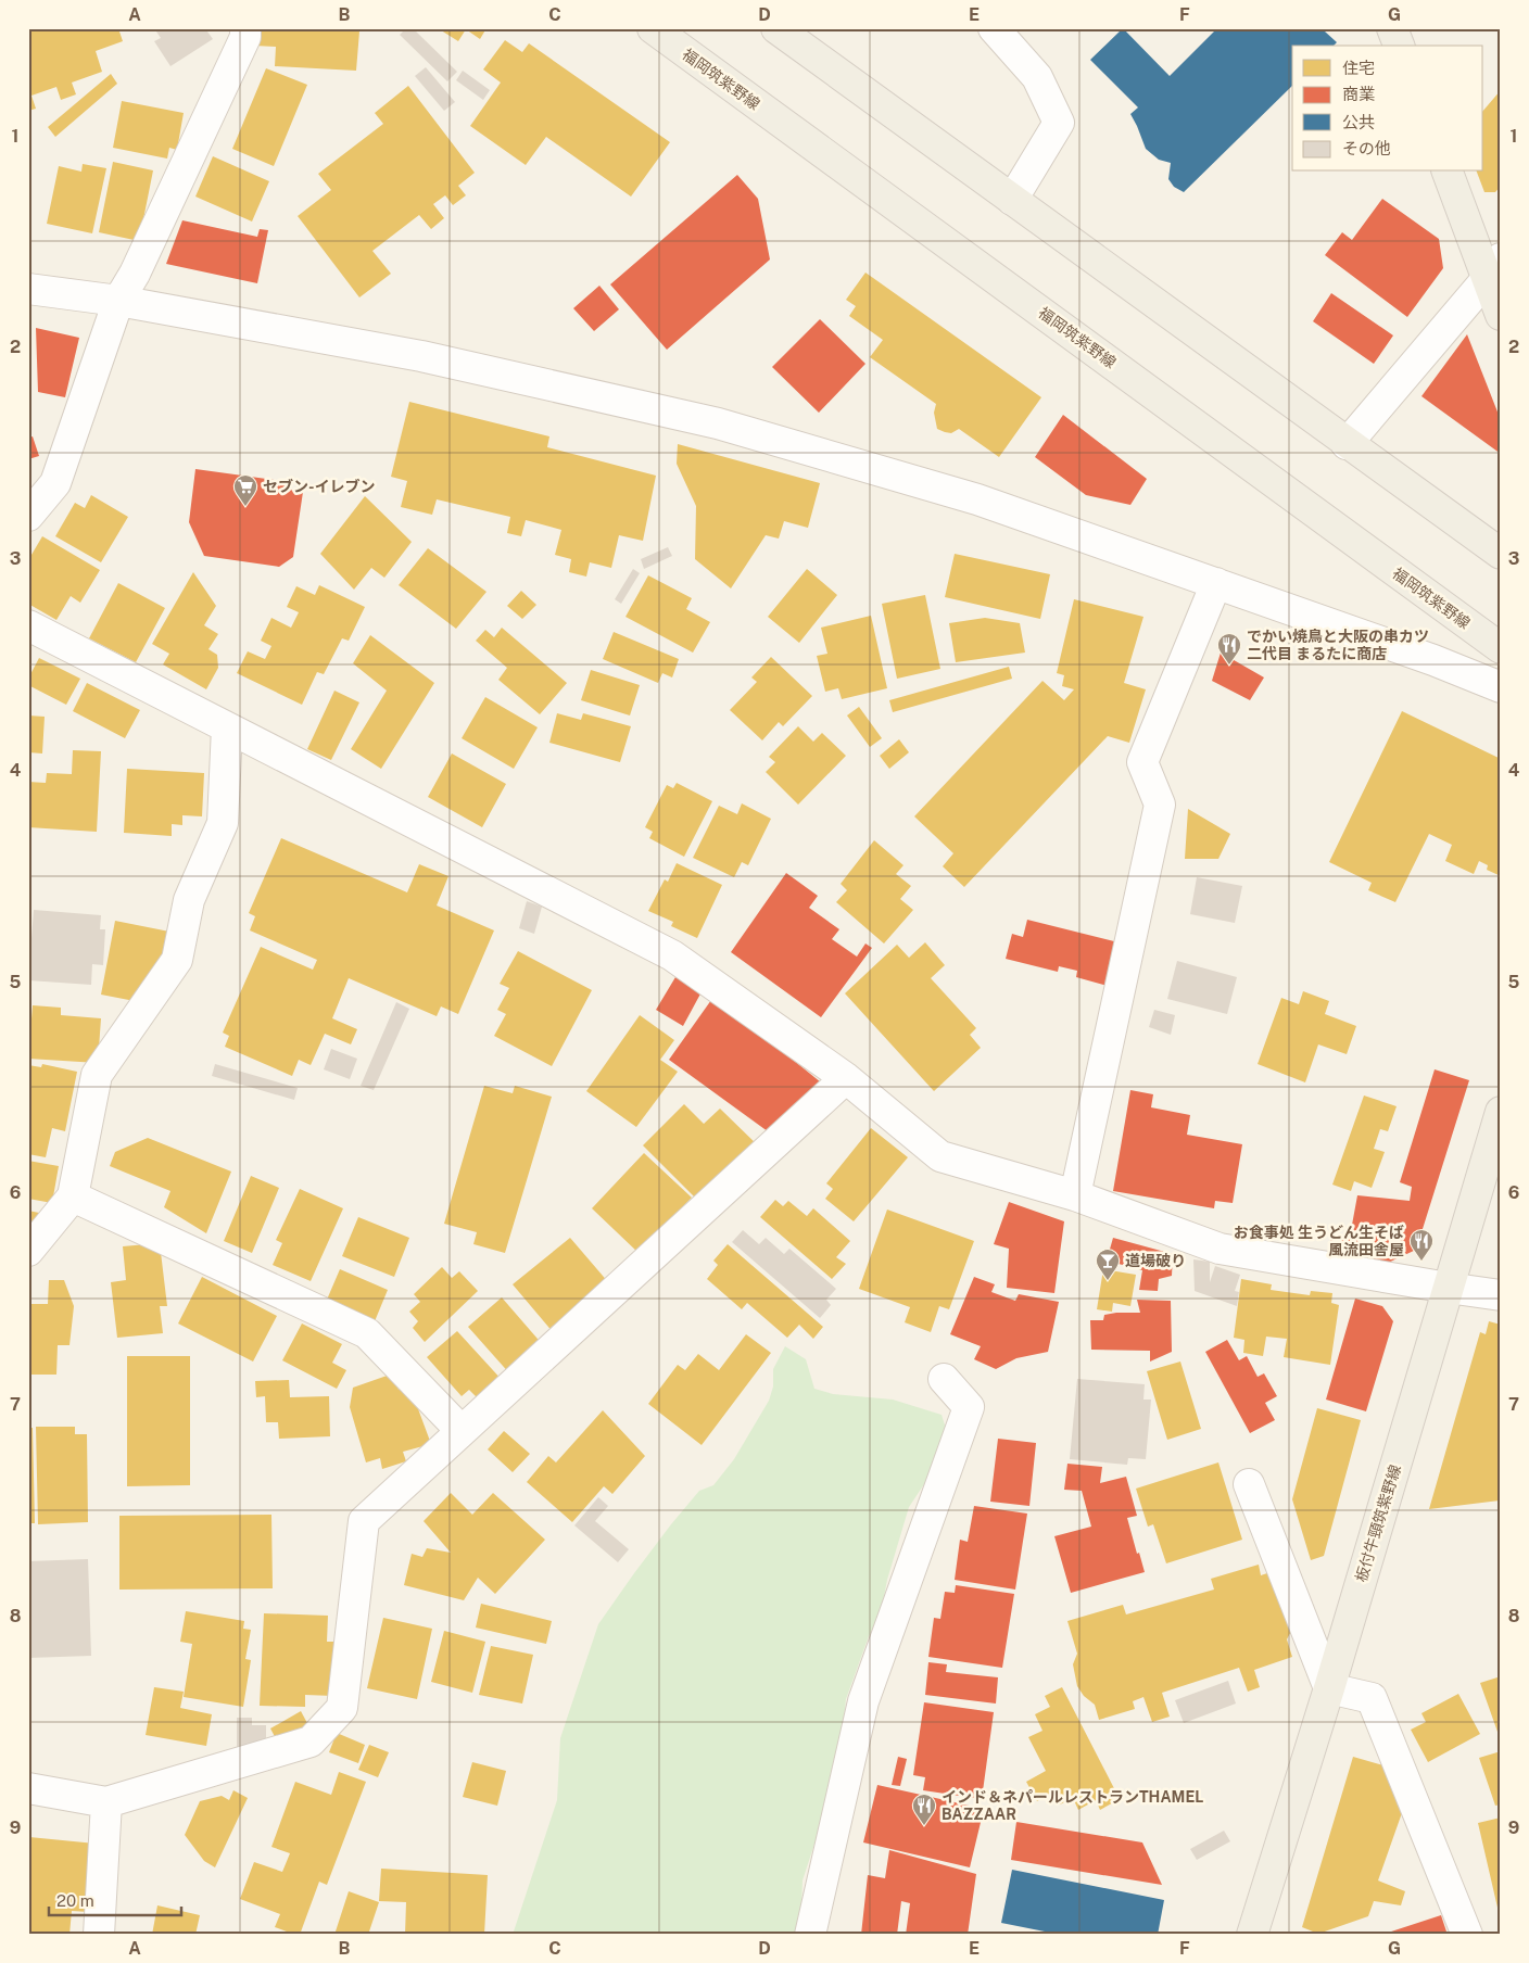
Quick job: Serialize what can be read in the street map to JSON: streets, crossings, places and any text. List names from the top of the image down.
{
  "streets": {
    "main road": ["福岡筑紫野線", "板付牛頸筑紫野線"]
  },
  "places": {
    "supermarket": ["セブン-イレブン"],
    "restaurant": ["でかい焼鳥と大阪の串カツ 二代目 まるたに商店", "お食事処 生うどん生そば 風流田舎屋", "インド＆ネパールレストランTHAMEL BAZZAAR"],
    "bar": ["道場破り"]
  },
  "legend": [
    "住宅",
    "商業",
    "公共",
    "その他"
  ],
  "scale_bar": "20 m",
  "grid": {
    "columns": [
      "A",
      "B",
      "C",
      "D",
      "E",
      "F",
      "G"
    ],
    "rows": [
      "1",
      "2",
      "3",
      "4",
      "5",
      "6",
      "7",
      "8",
      "9"
    ]
  }
}
